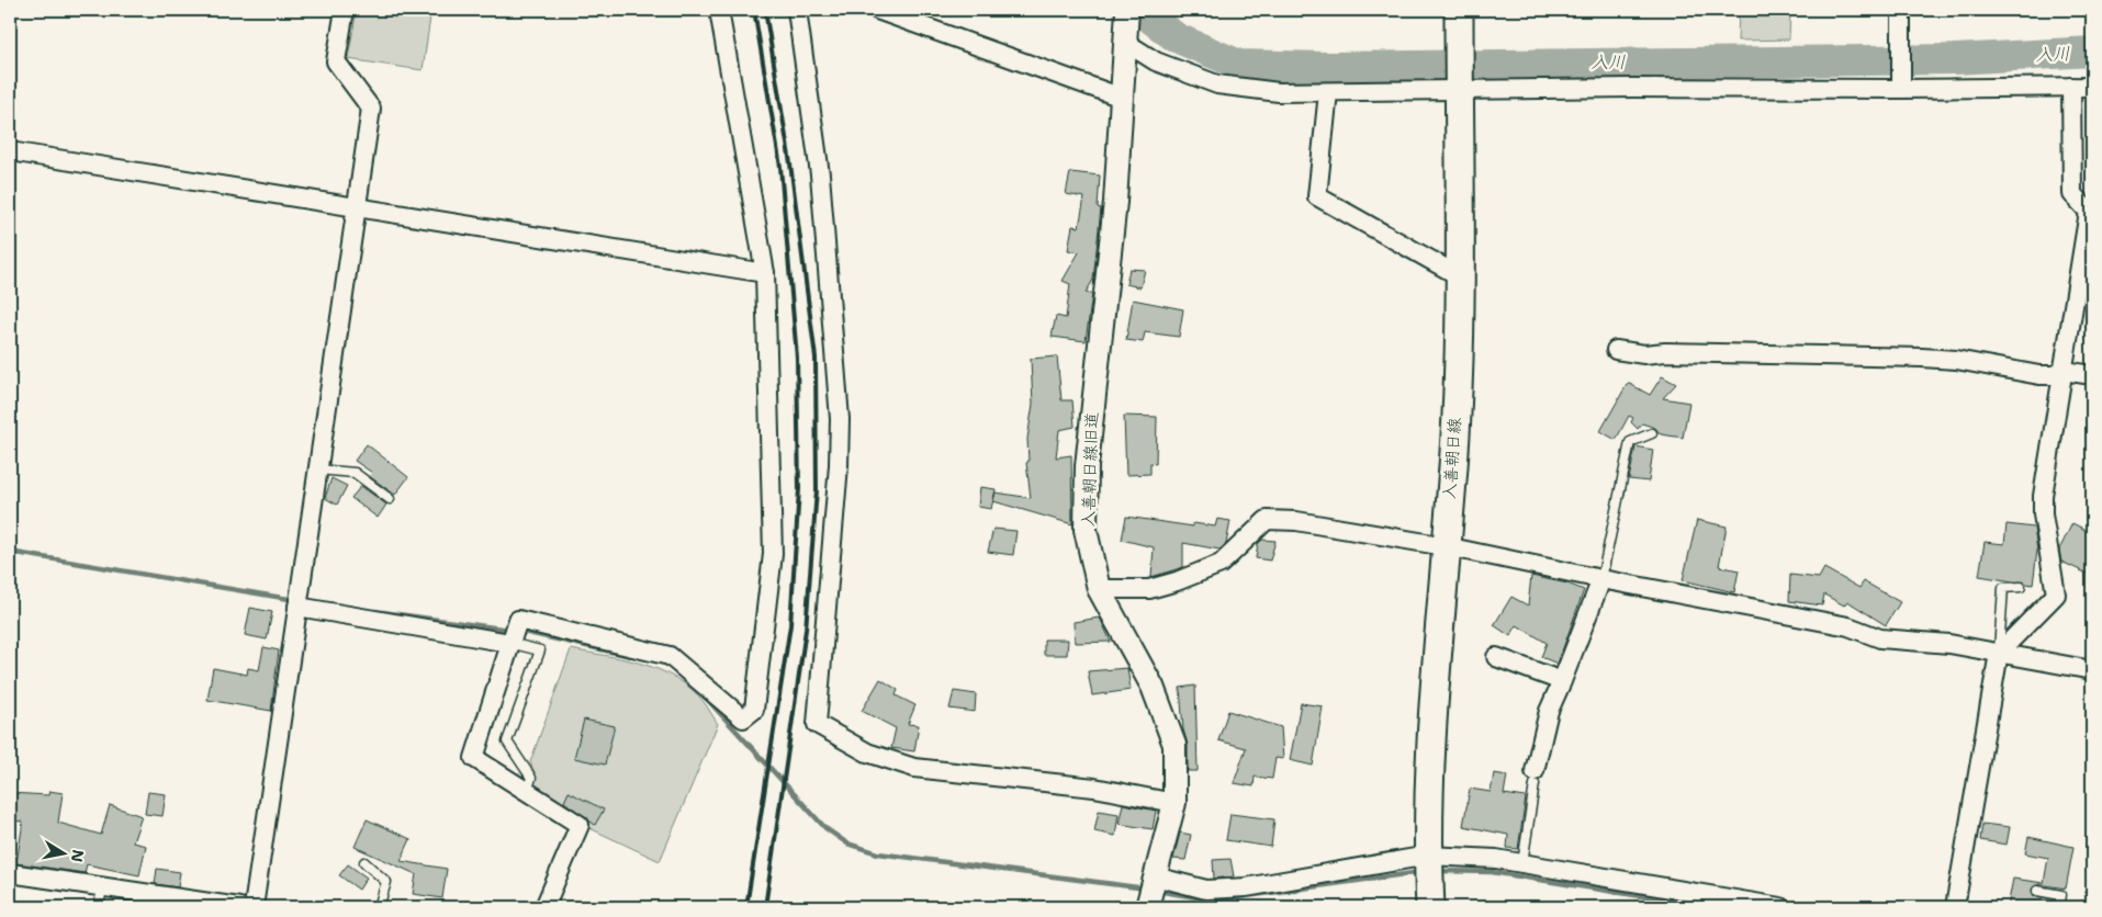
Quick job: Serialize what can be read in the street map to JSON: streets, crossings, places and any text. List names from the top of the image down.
{
  "streets": {
    "main road": ["入善朝日線"],
    "street": ["入善朝日線旧道"]
  },
  "water": ["入川"],
  "north": "right"
}
